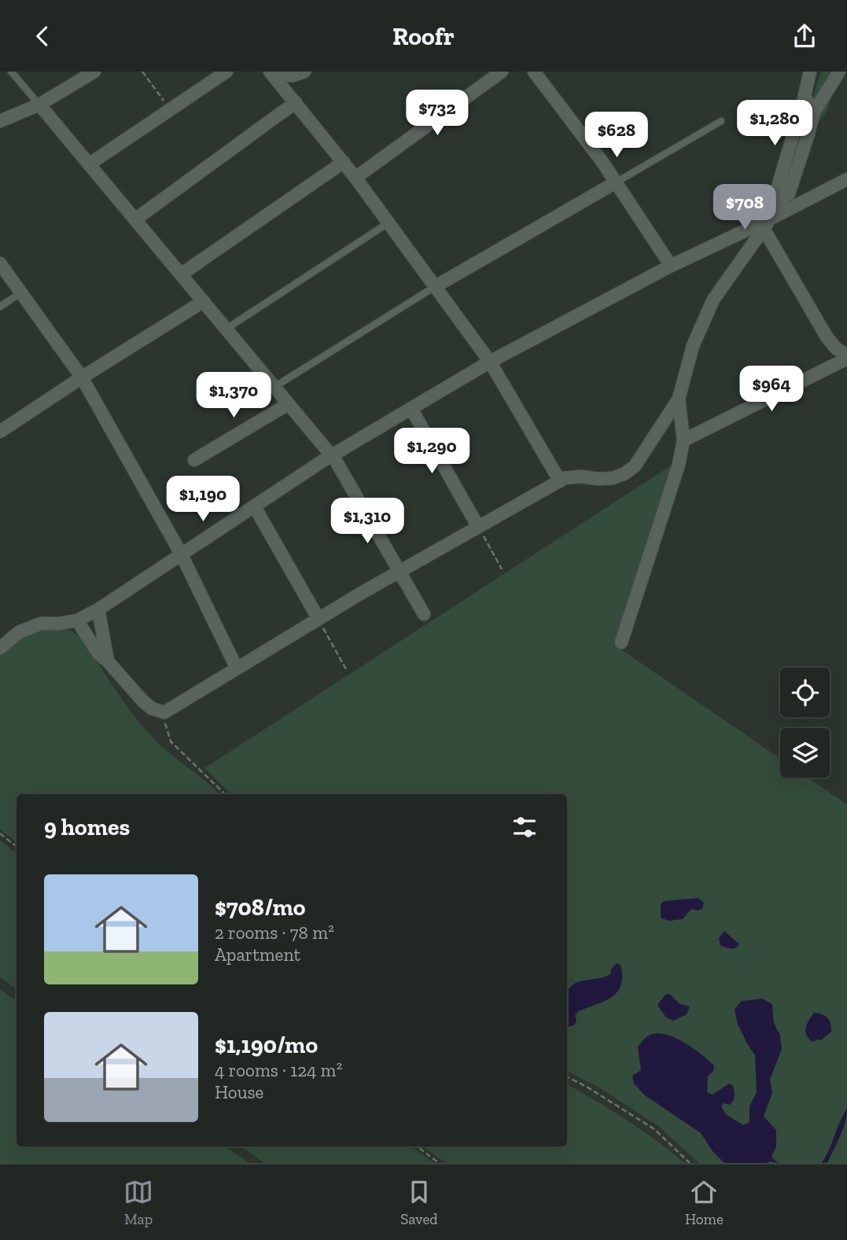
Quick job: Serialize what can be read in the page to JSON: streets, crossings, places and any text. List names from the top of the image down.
{
  "page": {
    "header": "Roofr",
    "price": [
      "$732",
      "$1,280",
      "$628",
      "$708",
      "$964",
      "$1,370",
      "$1,290",
      "$1,190",
      "$1,310"
    ],
    "heading": "9 homes",
    "list": [
      {
        "name": "$708/mo",
        "note": "2 rooms · 78 m² · Apartment"
      },
      {
        "name": "$1,190/mo",
        "note": "4 rooms · 124 m² · House"
      }
    ],
    "tabs": ["Map", "Saved", "Home"]
  }
}
